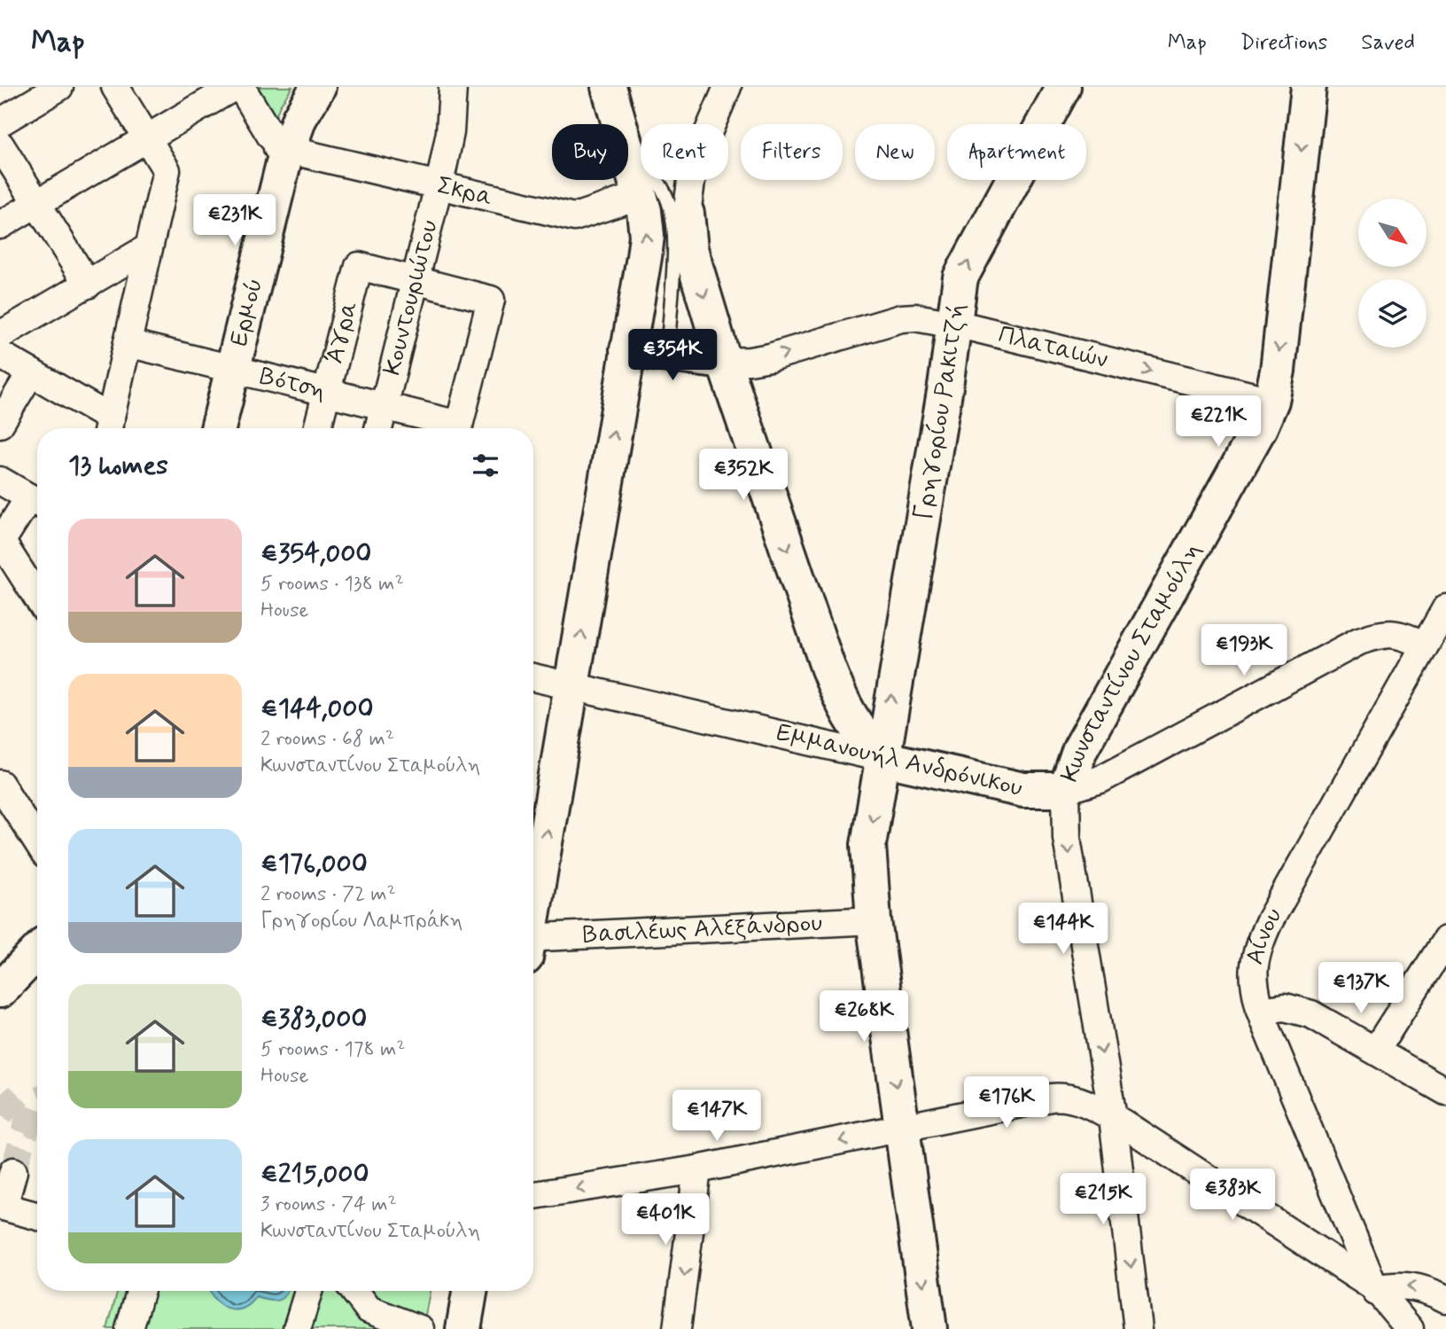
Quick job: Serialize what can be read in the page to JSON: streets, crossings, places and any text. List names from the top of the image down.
{
  "streets": {
    "street": [
      "Σκρα",
      "Κουντουριώτου",
      "Ερμού",
      "Άγρα",
      "Πλαταιών",
      "Βότση",
      "Γρηγορίου Ρακιτζή",
      "Κωνσταντίνου Σταμούλη",
      "Εμμανουήλ Ανδρόνικου",
      "Βασιλέως Αλεξάνδρου",
      "Αίνου"
    ]
  },
  "crossings": [
    ["Σκρα", "Κουντουριώτου"],
    ["Σκρα", "Ερμού"],
    ["Κουντουριώτου", "Άγρα"],
    ["Κουντουριώτου", "Βότση"],
    ["Ερμού", "Βότση"],
    ["Άγρα", "Βότση"],
    ["Πλαταιών", "Γρηγορίου Ρακιτζή"],
    ["Πλαταιών", "Κωνσταντίνου Σταμούλη"],
    ["Γρηγορίου Ρακιτζή", "Εμμανουήλ Ανδρόνικου"],
    ["Γρηγορίου Ρακιτζή", "Βασιλέως Αλεξάνδρου"],
    ["Κωνσταντίνου Σταμούλη", "Εμμανουήλ Ανδρόνικου"],
    ["Εμμανουήλ Ανδρόνικου", "Αίνου"]
  ],
  "one_way": ["Πλαταιών", "Κωνσταντίνου Σταμούλη"],
  "north": "bottom right",
  "page": {
    "header": "Map",
    "nav": ["Map", "Directions", "Saved"],
    "chip": [
      "Buy",
      "Rent",
      "Filters",
      "New",
      "Apartment"
    ],
    "price": [
      "€231K",
      "€354K",
      "€221K",
      "€352K",
      "€193K",
      "€144K",
      "€137K",
      "€268K",
      "€176K",
      "€147K",
      "€383K",
      "€215K",
      "€401K"
    ],
    "heading": "13 homes",
    "list": [
      {
        "name": "€354,000",
        "note": "5 rooms · 138 m² · House"
      },
      {
        "name": "€144,000",
        "note": "2 rooms · 68 m² · Κωνσταντίνου Σταμούλη"
      },
      {
        "name": "€176,000",
        "note": "2 rooms · 72 m² · Γρηγορίου Λαμπράκη"
      },
      {
        "name": "€383,000",
        "note": "5 rooms · 178 m² · House"
      },
      {
        "name": "€215,000",
        "note": "3 rooms · 74 m² · Κωνσταντίνου Σταμούλη"
      }
    ]
  }
}
